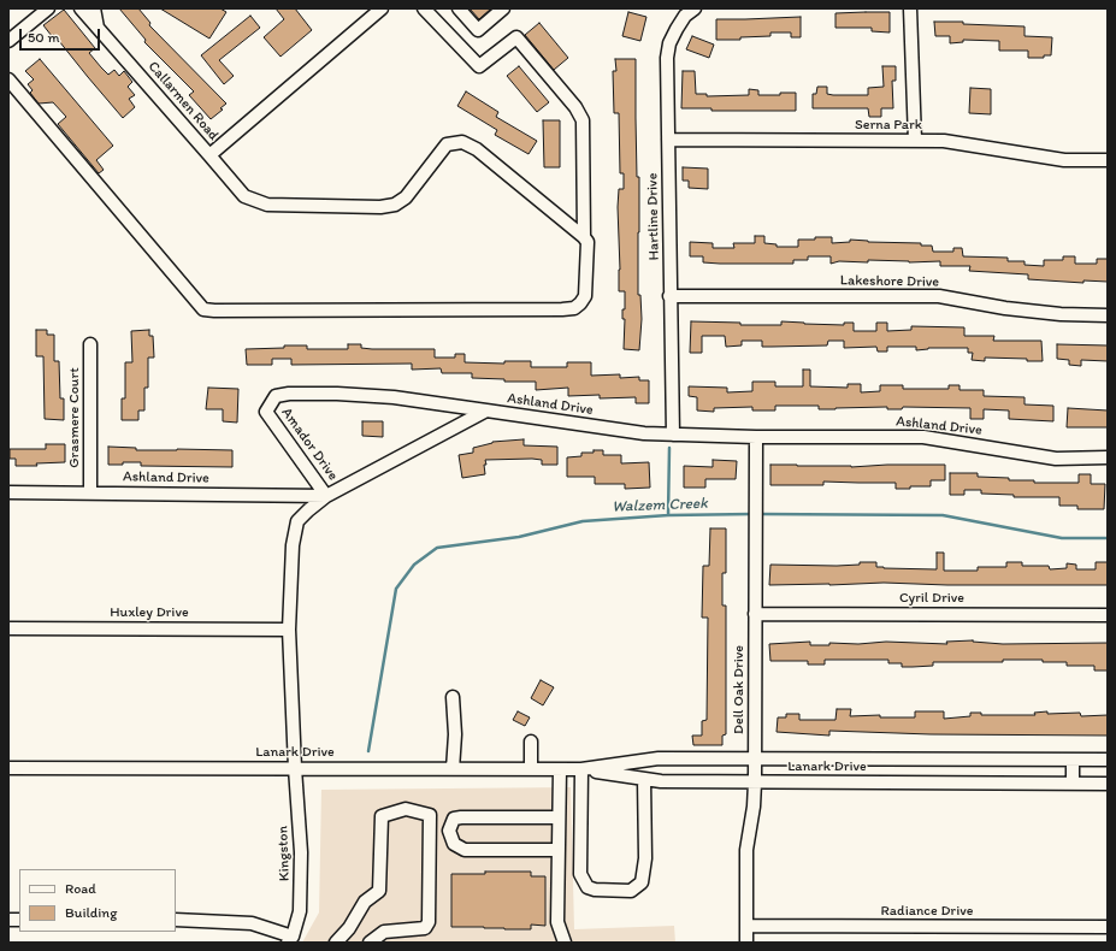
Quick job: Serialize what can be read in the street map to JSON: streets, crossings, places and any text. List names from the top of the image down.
{
  "streets": {
    "street": [
      "Callarmen Road",
      "Serna Park",
      "Hartline Drive",
      "Lakeshore Drive",
      "Ashland Drive",
      "Grasmere Court",
      "Amador Drive",
      "Cyril Drive",
      "Huxley Drive",
      "Dell Oak Drive",
      "Lanark Drive",
      "Kingston",
      "Radiance Drive"
    ]
  },
  "crossings": [
    ["Serna Park", "Hartline Drive"],
    ["Hartline Drive", "Lakeshore Drive"],
    ["Hartline Drive", "Ashland Drive"],
    ["Ashland Drive", "Grasmere Court"],
    ["Ashland Drive", "Amador Drive"],
    ["Ashland Drive", "Dell Oak Drive"],
    ["Amador Drive", "Huxley Drive"],
    ["Amador Drive", "Lanark Drive"],
    ["Amador Drive", "Kingston"],
    ["Cyril Drive", "Dell Oak Drive"],
    ["Dell Oak Drive", "Lanark Drive"],
    ["Dell Oak Drive", "Radiance Drive"],
    ["Lanark Drive", "Kingston"]
  ],
  "water": ["Walzem Creek"],
  "legend": ["Road", "Building"],
  "scale_bar": "50 m"
}
